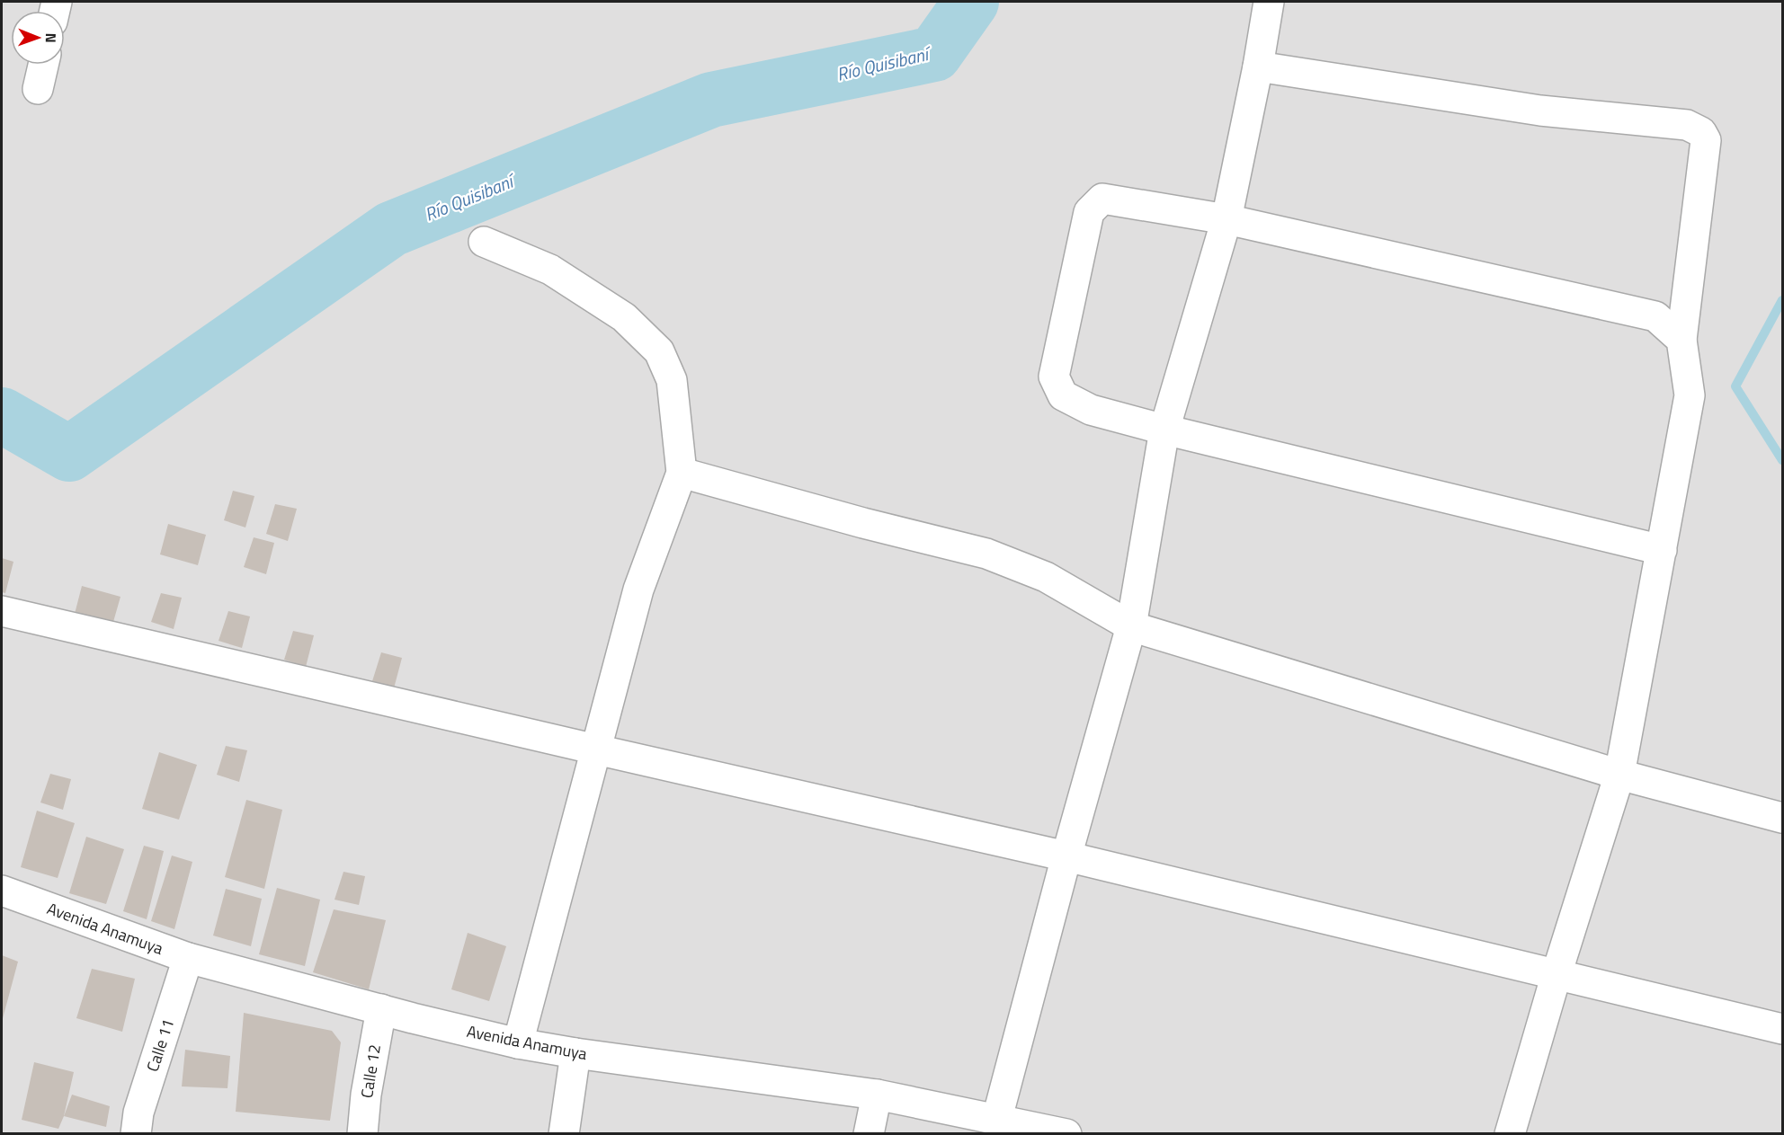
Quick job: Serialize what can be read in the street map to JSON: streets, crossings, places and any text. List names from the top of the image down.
{
  "streets": {
    "street": ["Avenida Anamuya", "Calle 11", "Calle 12"]
  },
  "crossings": [
    ["Avenida Anamuya", "Calle 11"],
    ["Avenida Anamuya", "Calle 12"]
  ],
  "water": ["Río Quisibaní"],
  "north": "right"
}
